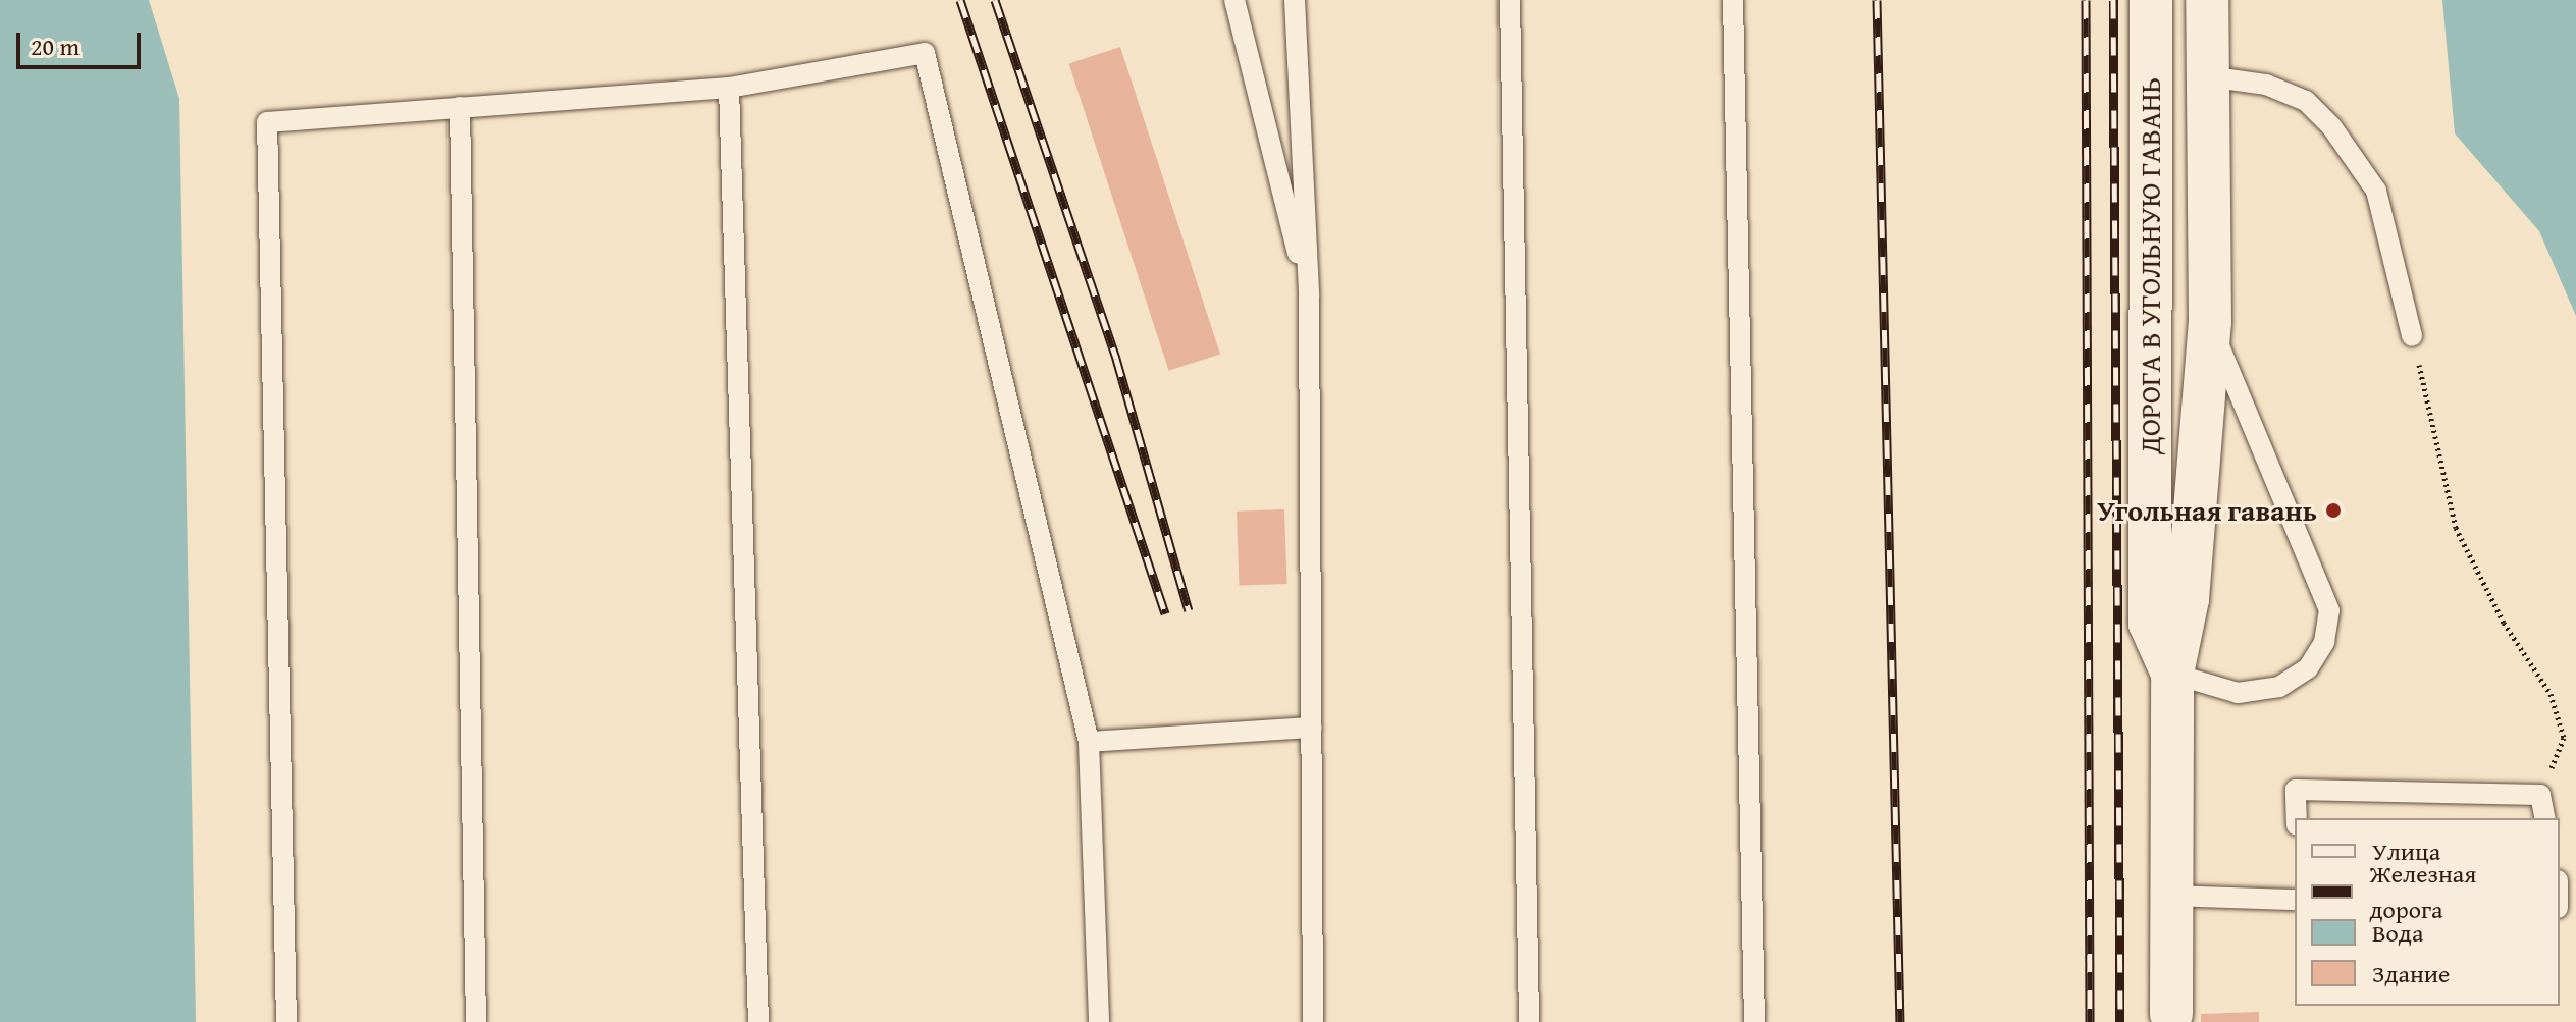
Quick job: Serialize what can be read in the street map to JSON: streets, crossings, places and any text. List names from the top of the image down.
{
  "streets": {
    "street": ["ДОРОГА В УГОЛЬНУЮ ГАВАНЬ"]
  },
  "places": ["Угольная гавань"],
  "legend": [
    "Улица",
    "Железная дорога",
    "Вода",
    "Здание"
  ],
  "scale_bar": "20 m"
}
